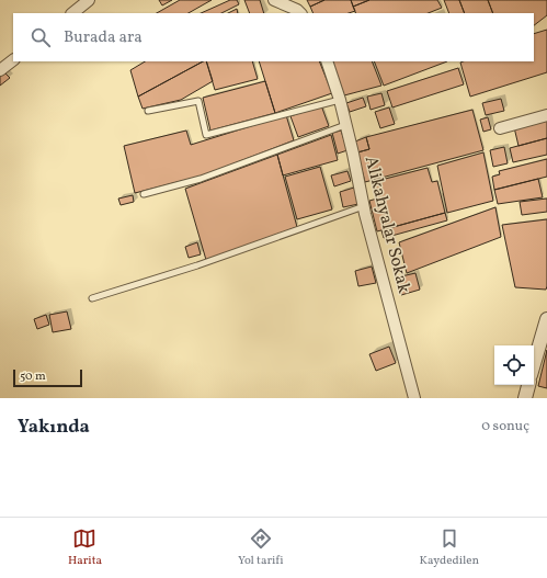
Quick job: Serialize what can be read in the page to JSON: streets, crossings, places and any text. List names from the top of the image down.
{
  "streets": {
    "street": ["Alikahyalar Sokak"]
  },
  "scale_bar": "50 m",
  "page": {
    "search": "Burada ara",
    "scale": "50 m",
    "heading": ["Yakında", "0 sonuç"],
    "nav": ["Harita", "Yol tarifi", "Kaydedilen"]
  }
}
